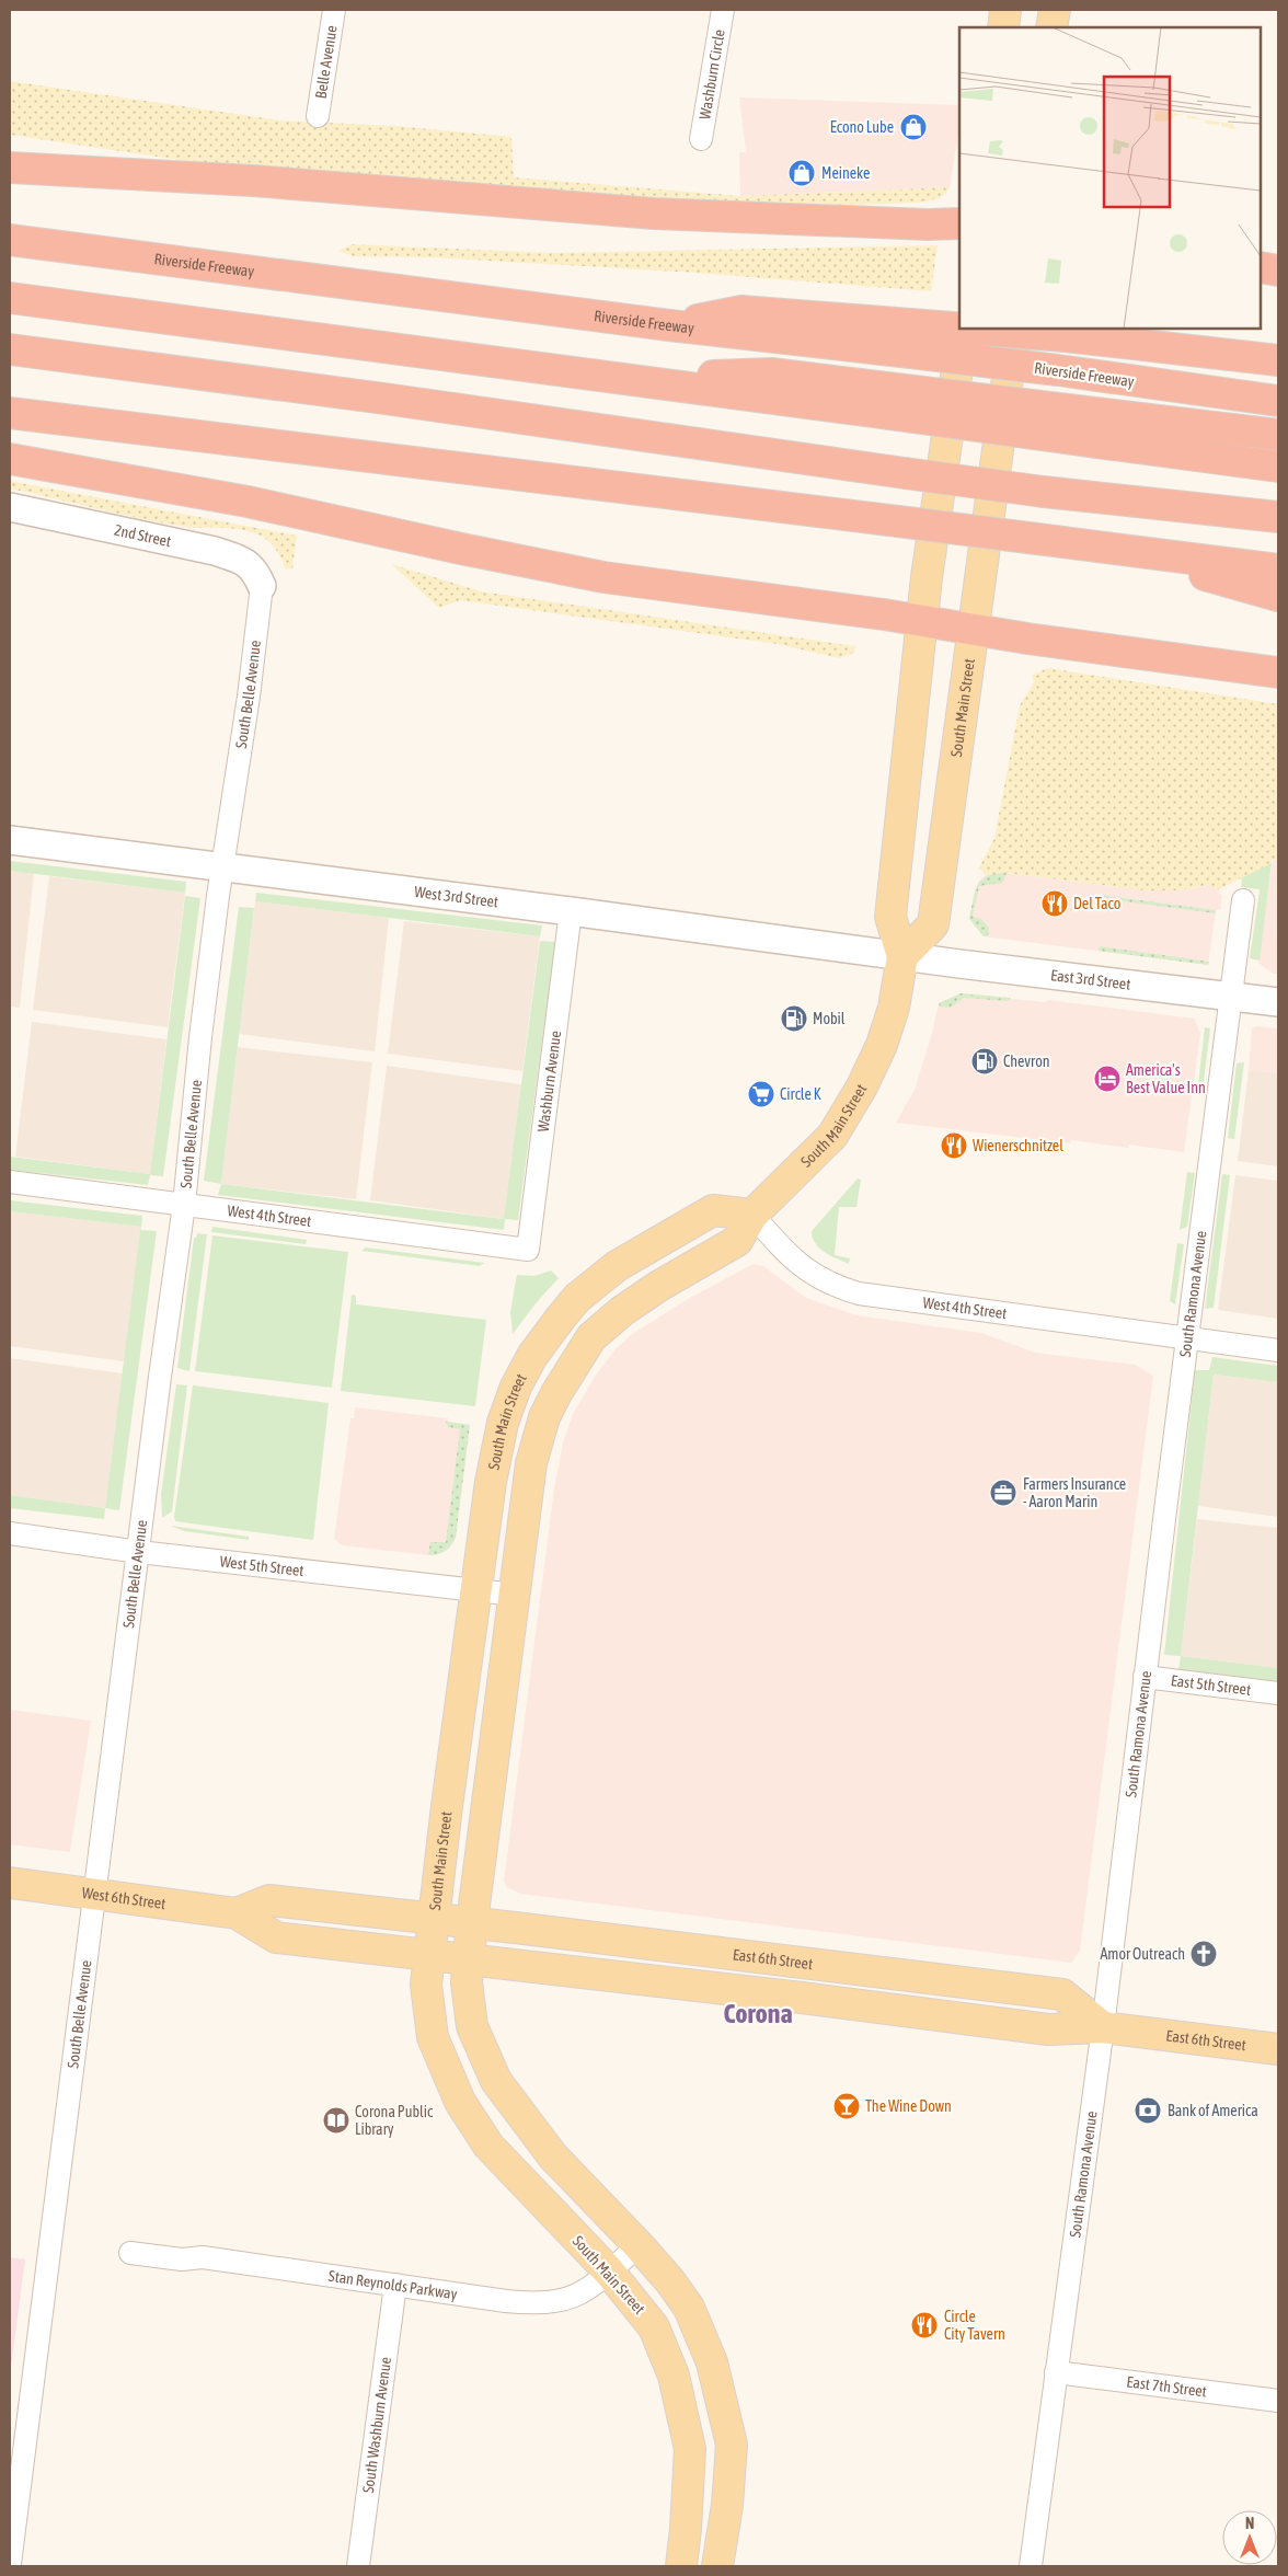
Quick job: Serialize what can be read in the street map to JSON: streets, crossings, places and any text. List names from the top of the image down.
{
  "streets": {
    "highway": ["Riverside Freeway"],
    "main road": ["South Main Street", "West 6th Street", "East 6th Street"],
    "street": [
      "Belle Avenue",
      "Washburn Circle",
      "2nd Street",
      "South Belle Avenue",
      "West 3rd Street",
      "East 3rd Street",
      "Washburn Avenue",
      "West 4th Street",
      "South Ramona Avenue",
      "West 5th Street",
      "East 5th Street",
      "Stan Reynolds Parkway",
      "East 7th Street",
      "South Washburn Avenue"
    ]
  },
  "crossings": [
    ["2nd Street", "South Belle Avenue"],
    ["South Belle Avenue", "West 3rd Street"],
    ["South Belle Avenue", "West 4th Street"],
    ["South Belle Avenue", "West 5th Street"],
    ["South Belle Avenue", "West 6th Street"],
    ["South Main Street", "West 3rd Street"],
    ["South Main Street", "East 3rd Street"],
    ["South Main Street", "West 4th Street"],
    ["South Main Street", "West 5th Street"],
    ["South Main Street", "West 6th Street"],
    ["South Main Street", "East 6th Street"],
    ["South Main Street", "Stan Reynolds Parkway"],
    ["West 3rd Street", "East 3rd Street"],
    ["West 3rd Street", "Washburn Avenue"],
    ["East 3rd Street", "South Ramona Avenue"],
    ["Washburn Avenue", "West 4th Street"],
    ["West 4th Street", "South Ramona Avenue"],
    ["South Ramona Avenue", "East 5th Street"],
    ["South Ramona Avenue", "East 6th Street"],
    ["South Ramona Avenue", "East 7th Street"],
    ["West 6th Street", "East 6th Street"],
    ["Stan Reynolds Parkway", "South Washburn Avenue"]
  ],
  "districts": ["Corona"],
  "places": {
    "shop": ["Econo Lube", "Meineke"],
    "restaurant": ["Del Taco", "Wienerschnitzel", "Circle City Tavern"],
    "fuel station": ["Mobil", "Chevron"],
    "hotel": ["America's Best Value Inn"],
    "supermarket": ["Circle K"],
    "office": ["Farmers Insurance - Aaron Marin"],
    "church": ["Amor Outreach"],
    "bar": ["The Wine Down"],
    "bank": ["Bank of America"],
    "library": ["Corona Public Library"]
  },
  "north": "top"
}
